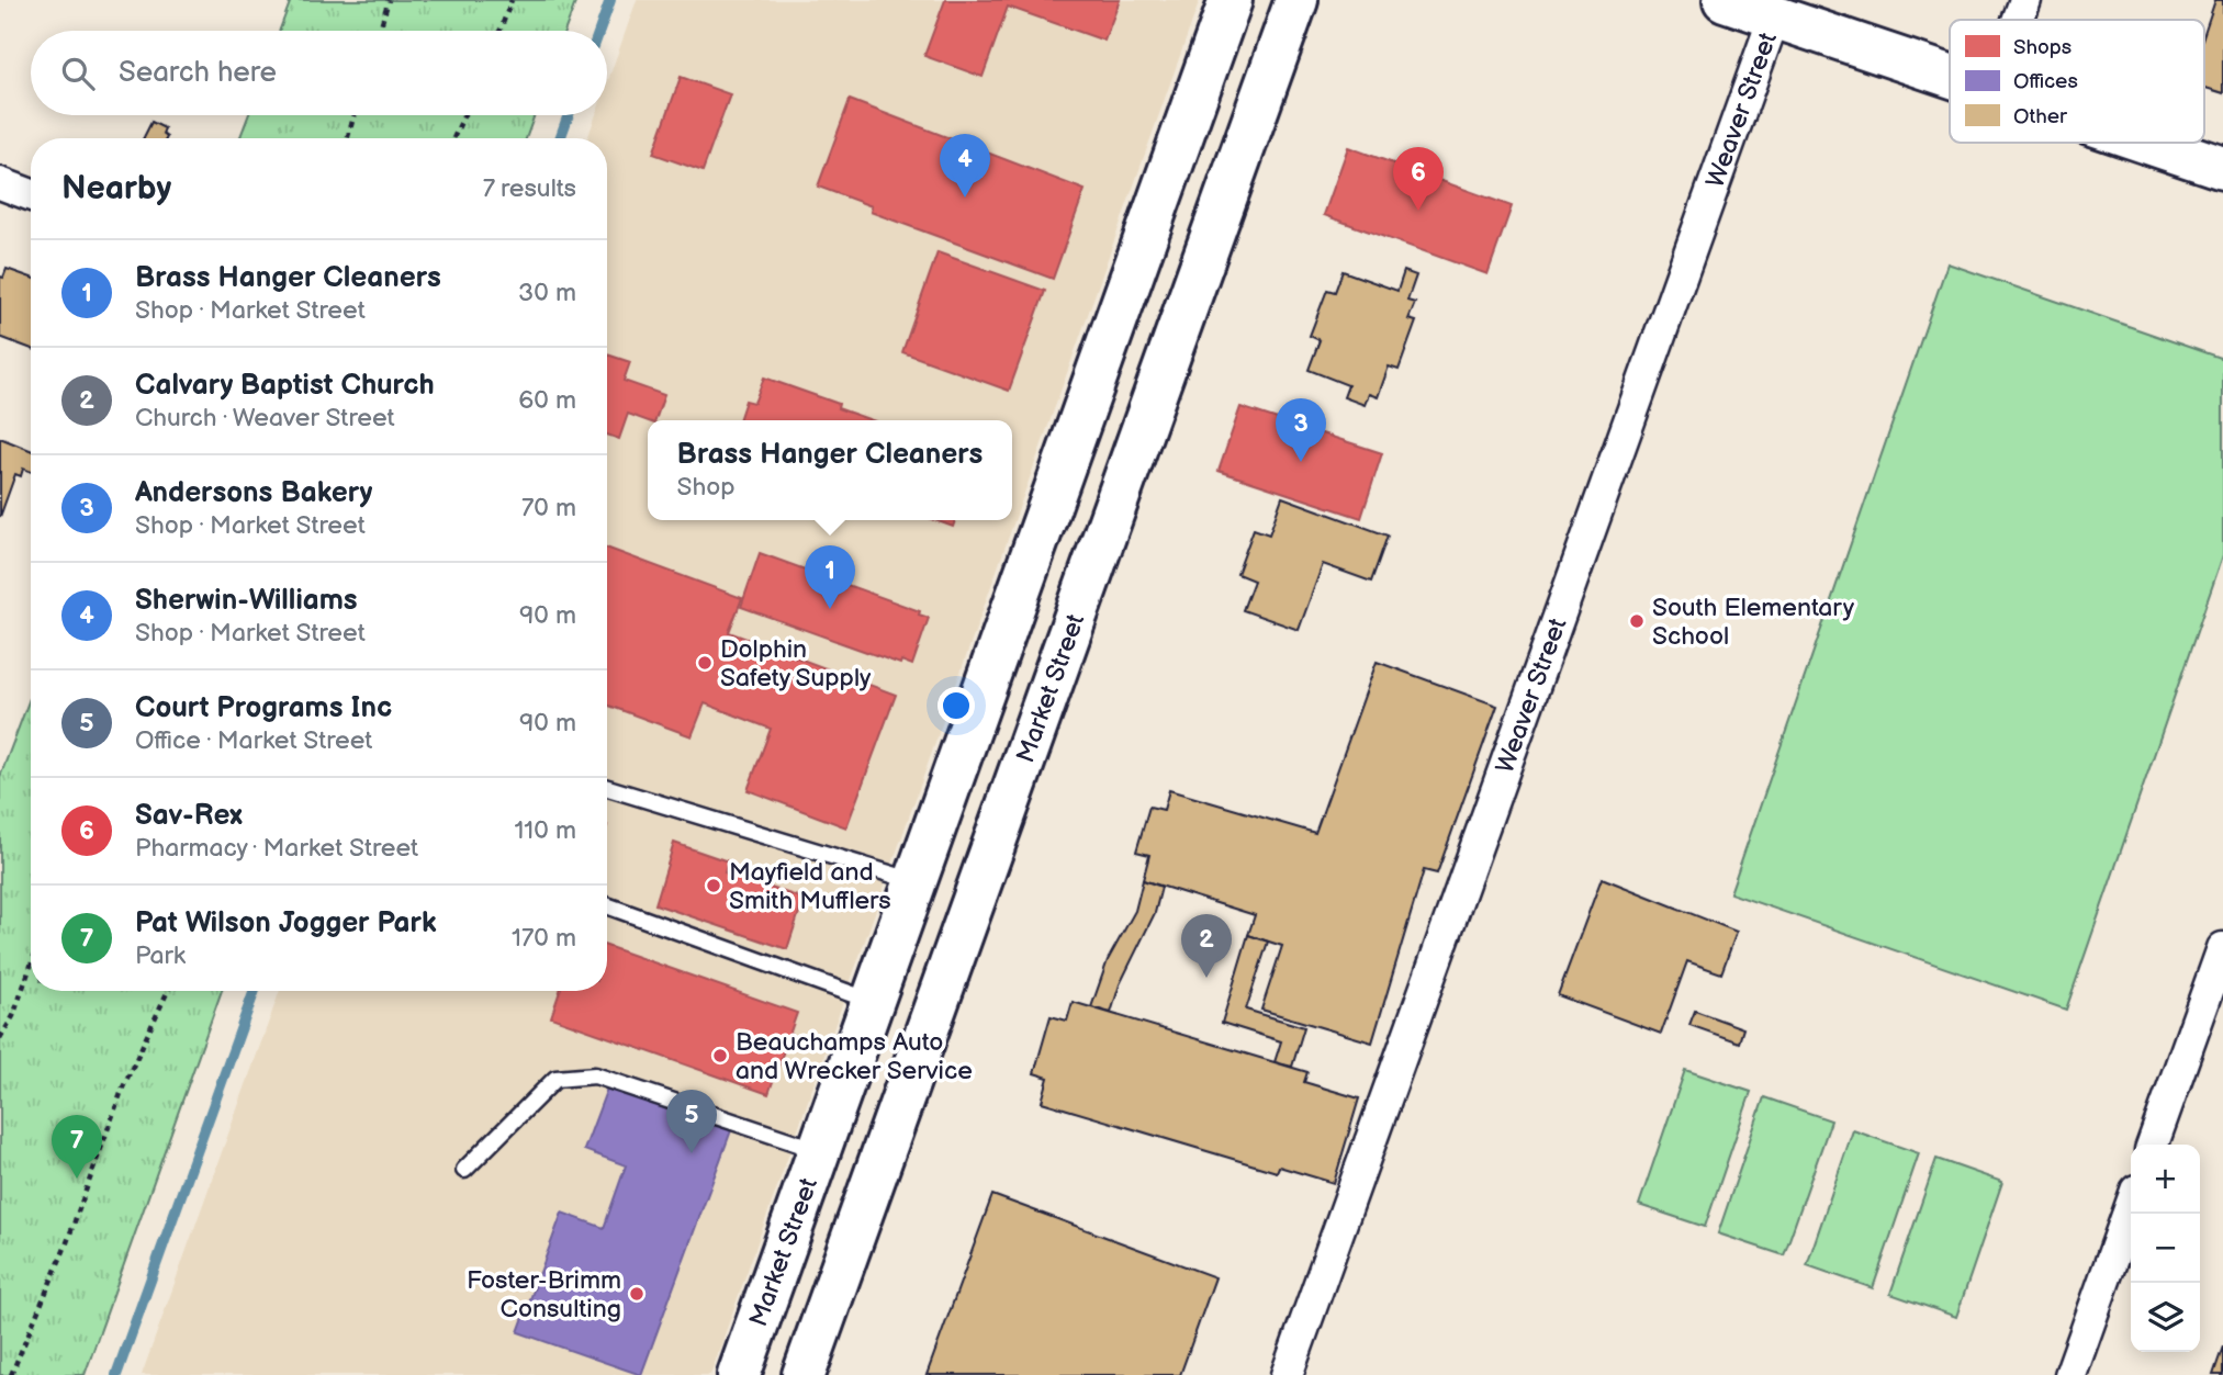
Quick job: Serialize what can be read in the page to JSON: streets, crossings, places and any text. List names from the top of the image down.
{
  "streets": {
    "main road": ["Market Street"],
    "street": ["Weaver Street"]
  },
  "places": [
    "South Elementary School",
    "Dolphin Safety Supply",
    "Mayfield and Smith Mufflers",
    "Beauchamps Auto and Wrecker Service",
    "Foster-Brimm Consulting"
  ],
  "legend": ["Shops", "Offices", "Other"],
  "page": {
    "search": "Search here",
    "pins": [
      "4",
      "6",
      "3",
      "1",
      "2",
      "5",
      "7"
    ],
    "heading": ["Nearby", "7 results"],
    "list": [
      {
        "mark": "1",
        "name": "Brass Hanger Cleaners",
        "note": "Shop · Market Street",
        "value": "30 m"
      },
      {
        "mark": "2",
        "name": "Calvary Baptist Church",
        "note": "Church · Weaver Street",
        "value": "60 m"
      },
      {
        "mark": "3",
        "name": "Andersons Bakery",
        "note": "Shop · Market Street",
        "value": "70 m"
      },
      {
        "mark": "4",
        "name": "Sherwin-Williams",
        "note": "Shop · Market Street",
        "value": "90 m"
      },
      {
        "mark": "5",
        "name": "Court Programs Inc",
        "note": "Office · Market Street",
        "value": "90 m"
      },
      {
        "mark": "6",
        "name": "Sav-Rex",
        "note": "Pharmacy · Market Street",
        "value": "110 m"
      },
      {
        "mark": "7",
        "name": "Pat Wilson Jogger Park",
        "note": "Park",
        "value": "170 m"
      }
    ],
    "popup": ["Brass Hanger Cleaners", "Shop"],
    "map_buttons": ["+", "−"]
  }
}
